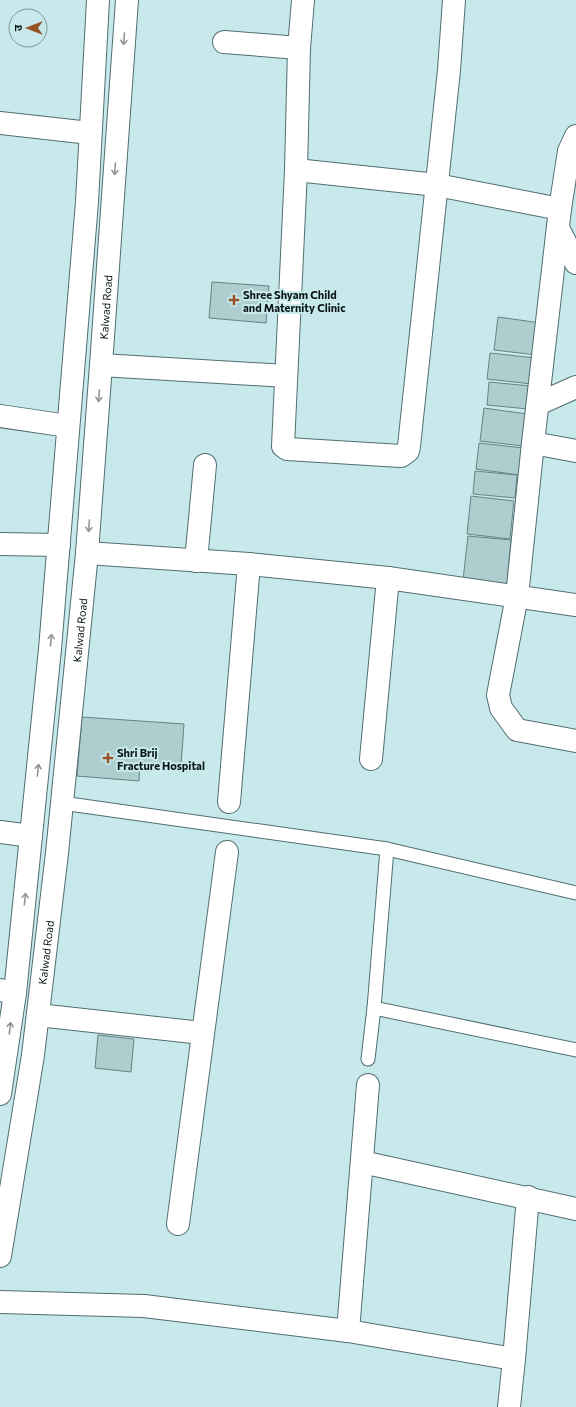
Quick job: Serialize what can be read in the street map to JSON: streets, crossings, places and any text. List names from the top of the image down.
{
  "streets": {
    "street": ["Kalwad Road"]
  },
  "places": {
    "health": ["Shree Shyam Child and Maternity Clinic", "Shri Brij Fracture Hospital"]
  },
  "north": "left"
}
